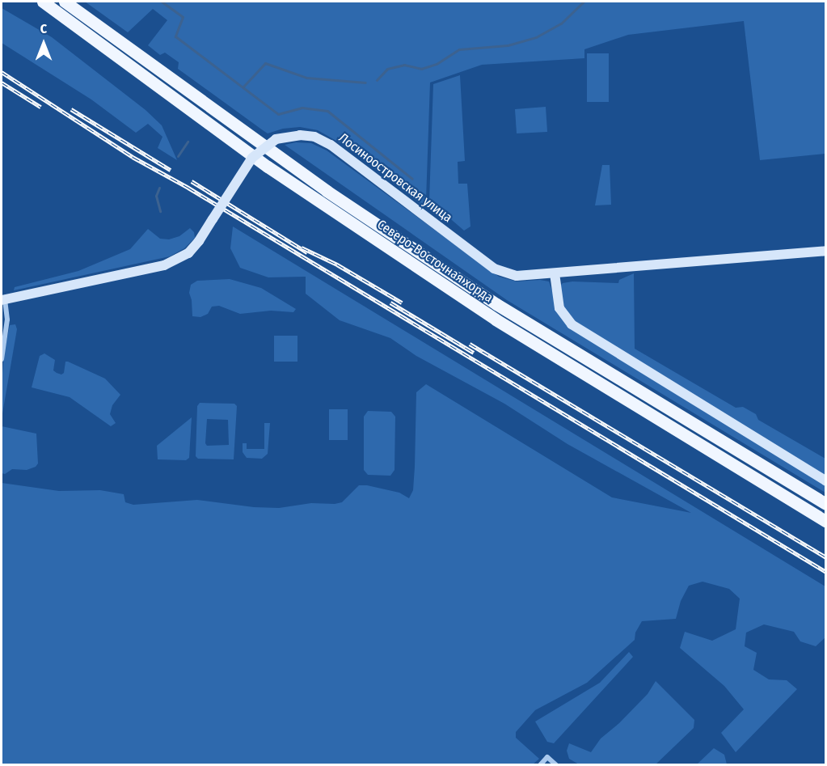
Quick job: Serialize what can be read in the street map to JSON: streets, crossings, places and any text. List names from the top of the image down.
{
  "streets": {
    "main road": ["Северо-Восточная хорда"],
    "street": ["Лосиноостровская улица"]
  },
  "north": "top"
}
